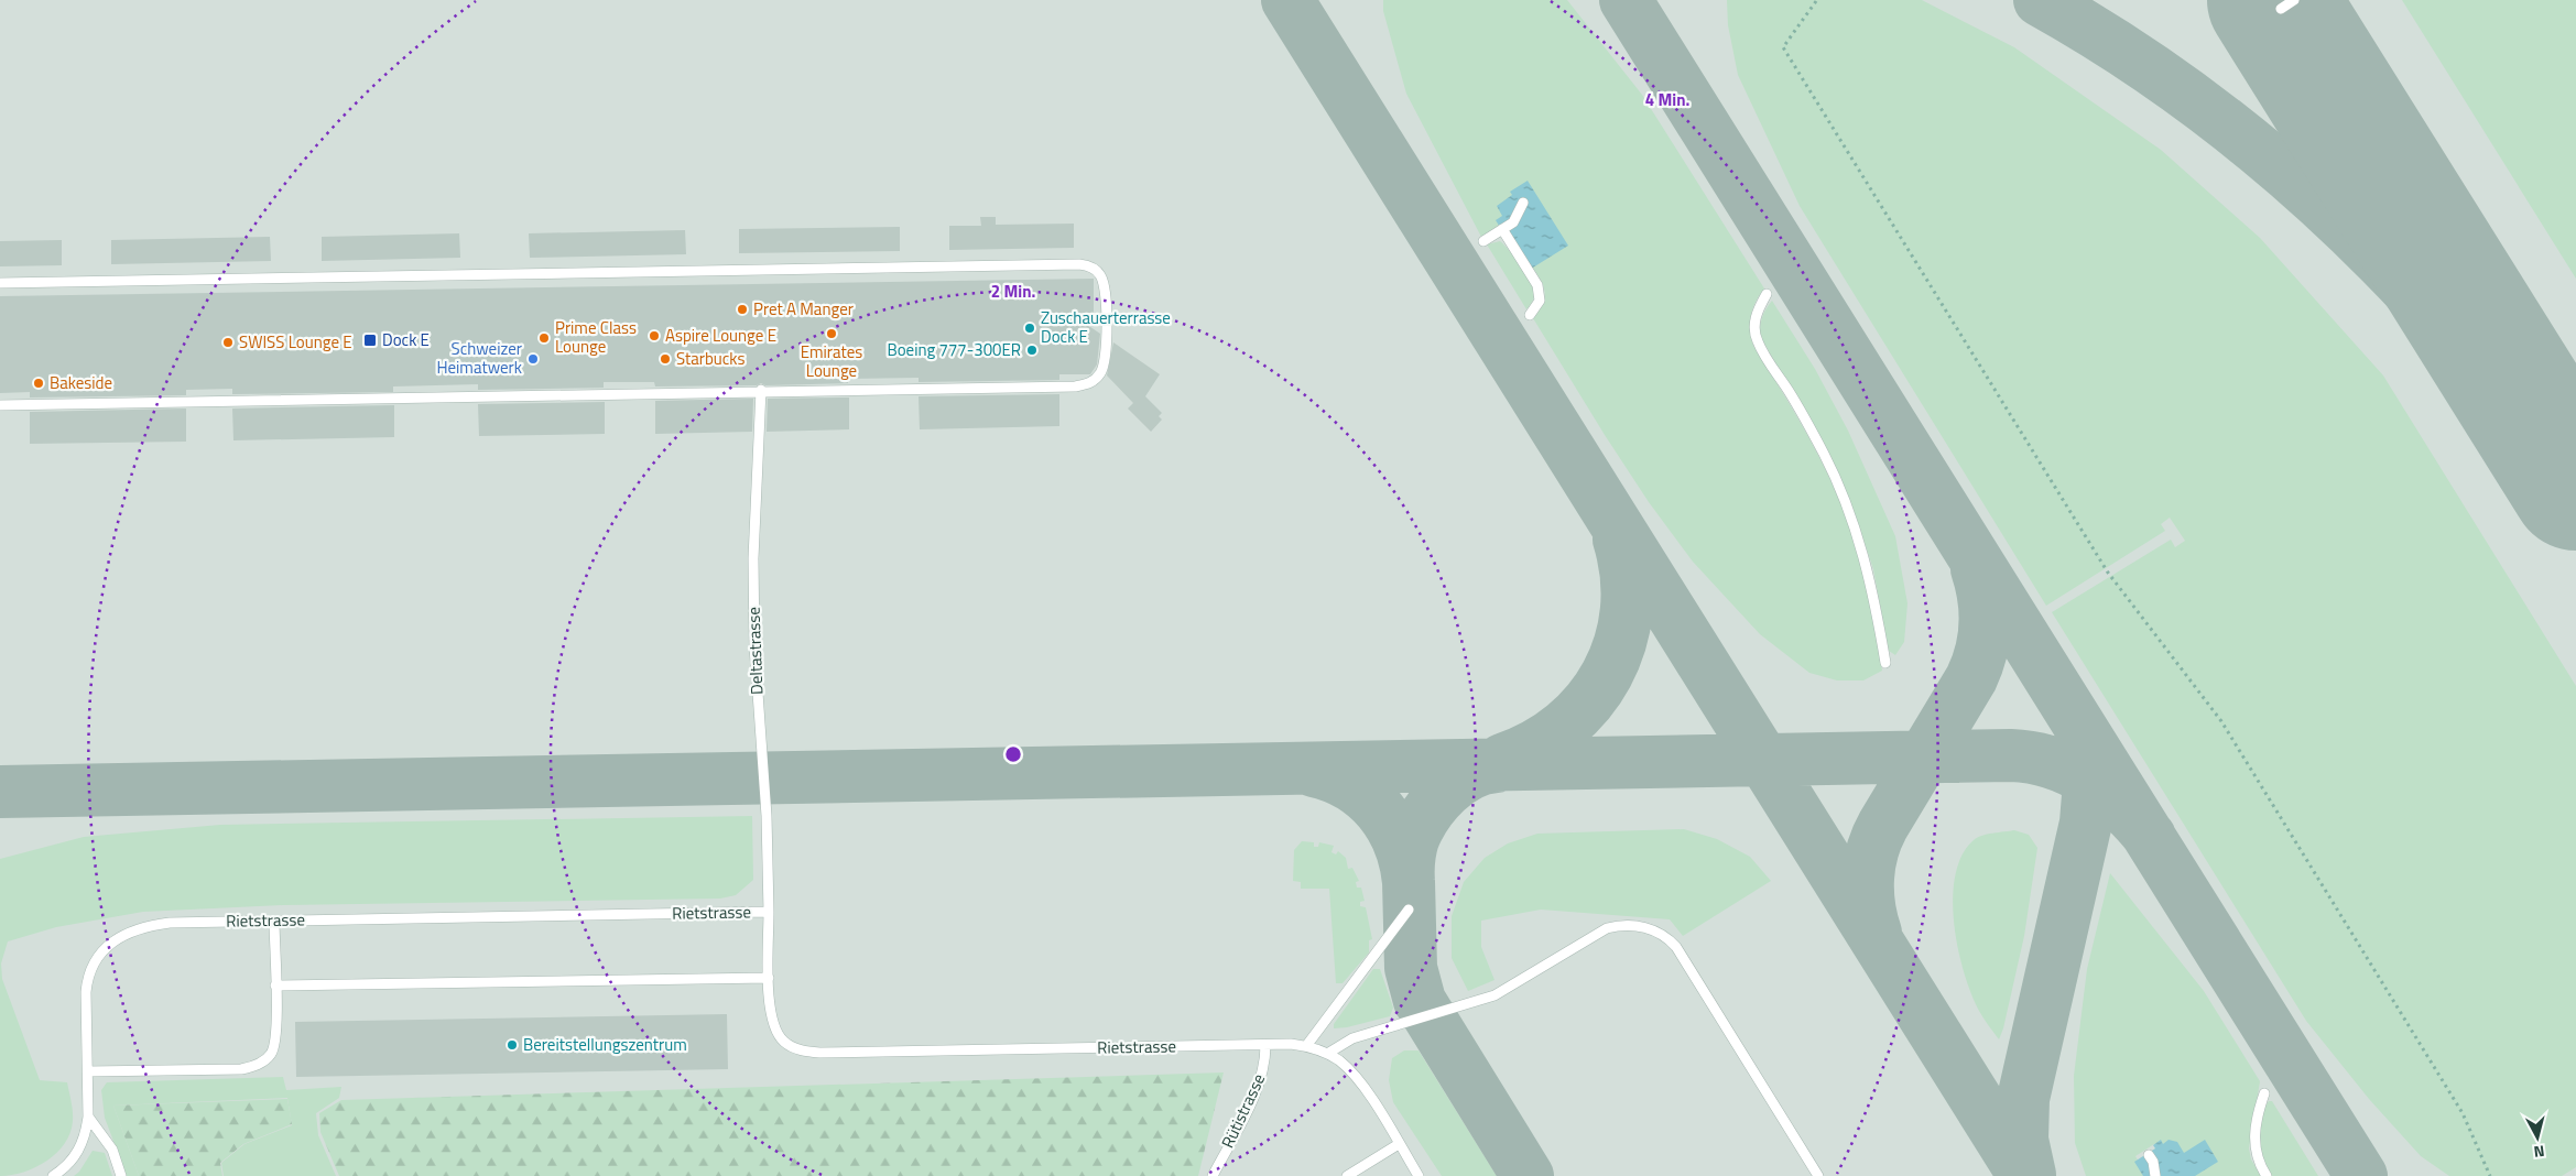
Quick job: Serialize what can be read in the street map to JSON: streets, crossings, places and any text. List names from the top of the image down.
{
  "streets": {
    "lane": ["Deltastrasse", "Rietstrasse", "Rütistrasse"]
  },
  "crossings": [
    ["Deltastrasse", "Rietstrasse"],
    ["Rietstrasse", "Rütistrasse"]
  ],
  "places": {
    "other": [
      "Pret A Manger",
      "Zuschauerterrasse Dock E",
      "Emirates Lounge",
      "Aspire Lounge E",
      "Prime Class Lounge",
      "SWISS Lounge E",
      "Boeing 777-300ER",
      "Schweizer Heimatwerk",
      "Starbucks",
      "Bakeside",
      "Bereitstellungszentrum"
    ],
    "transit": ["Dock E"]
  },
  "north": "bottom",
  "rings": ["4 Min.", "2 Min."]
}
